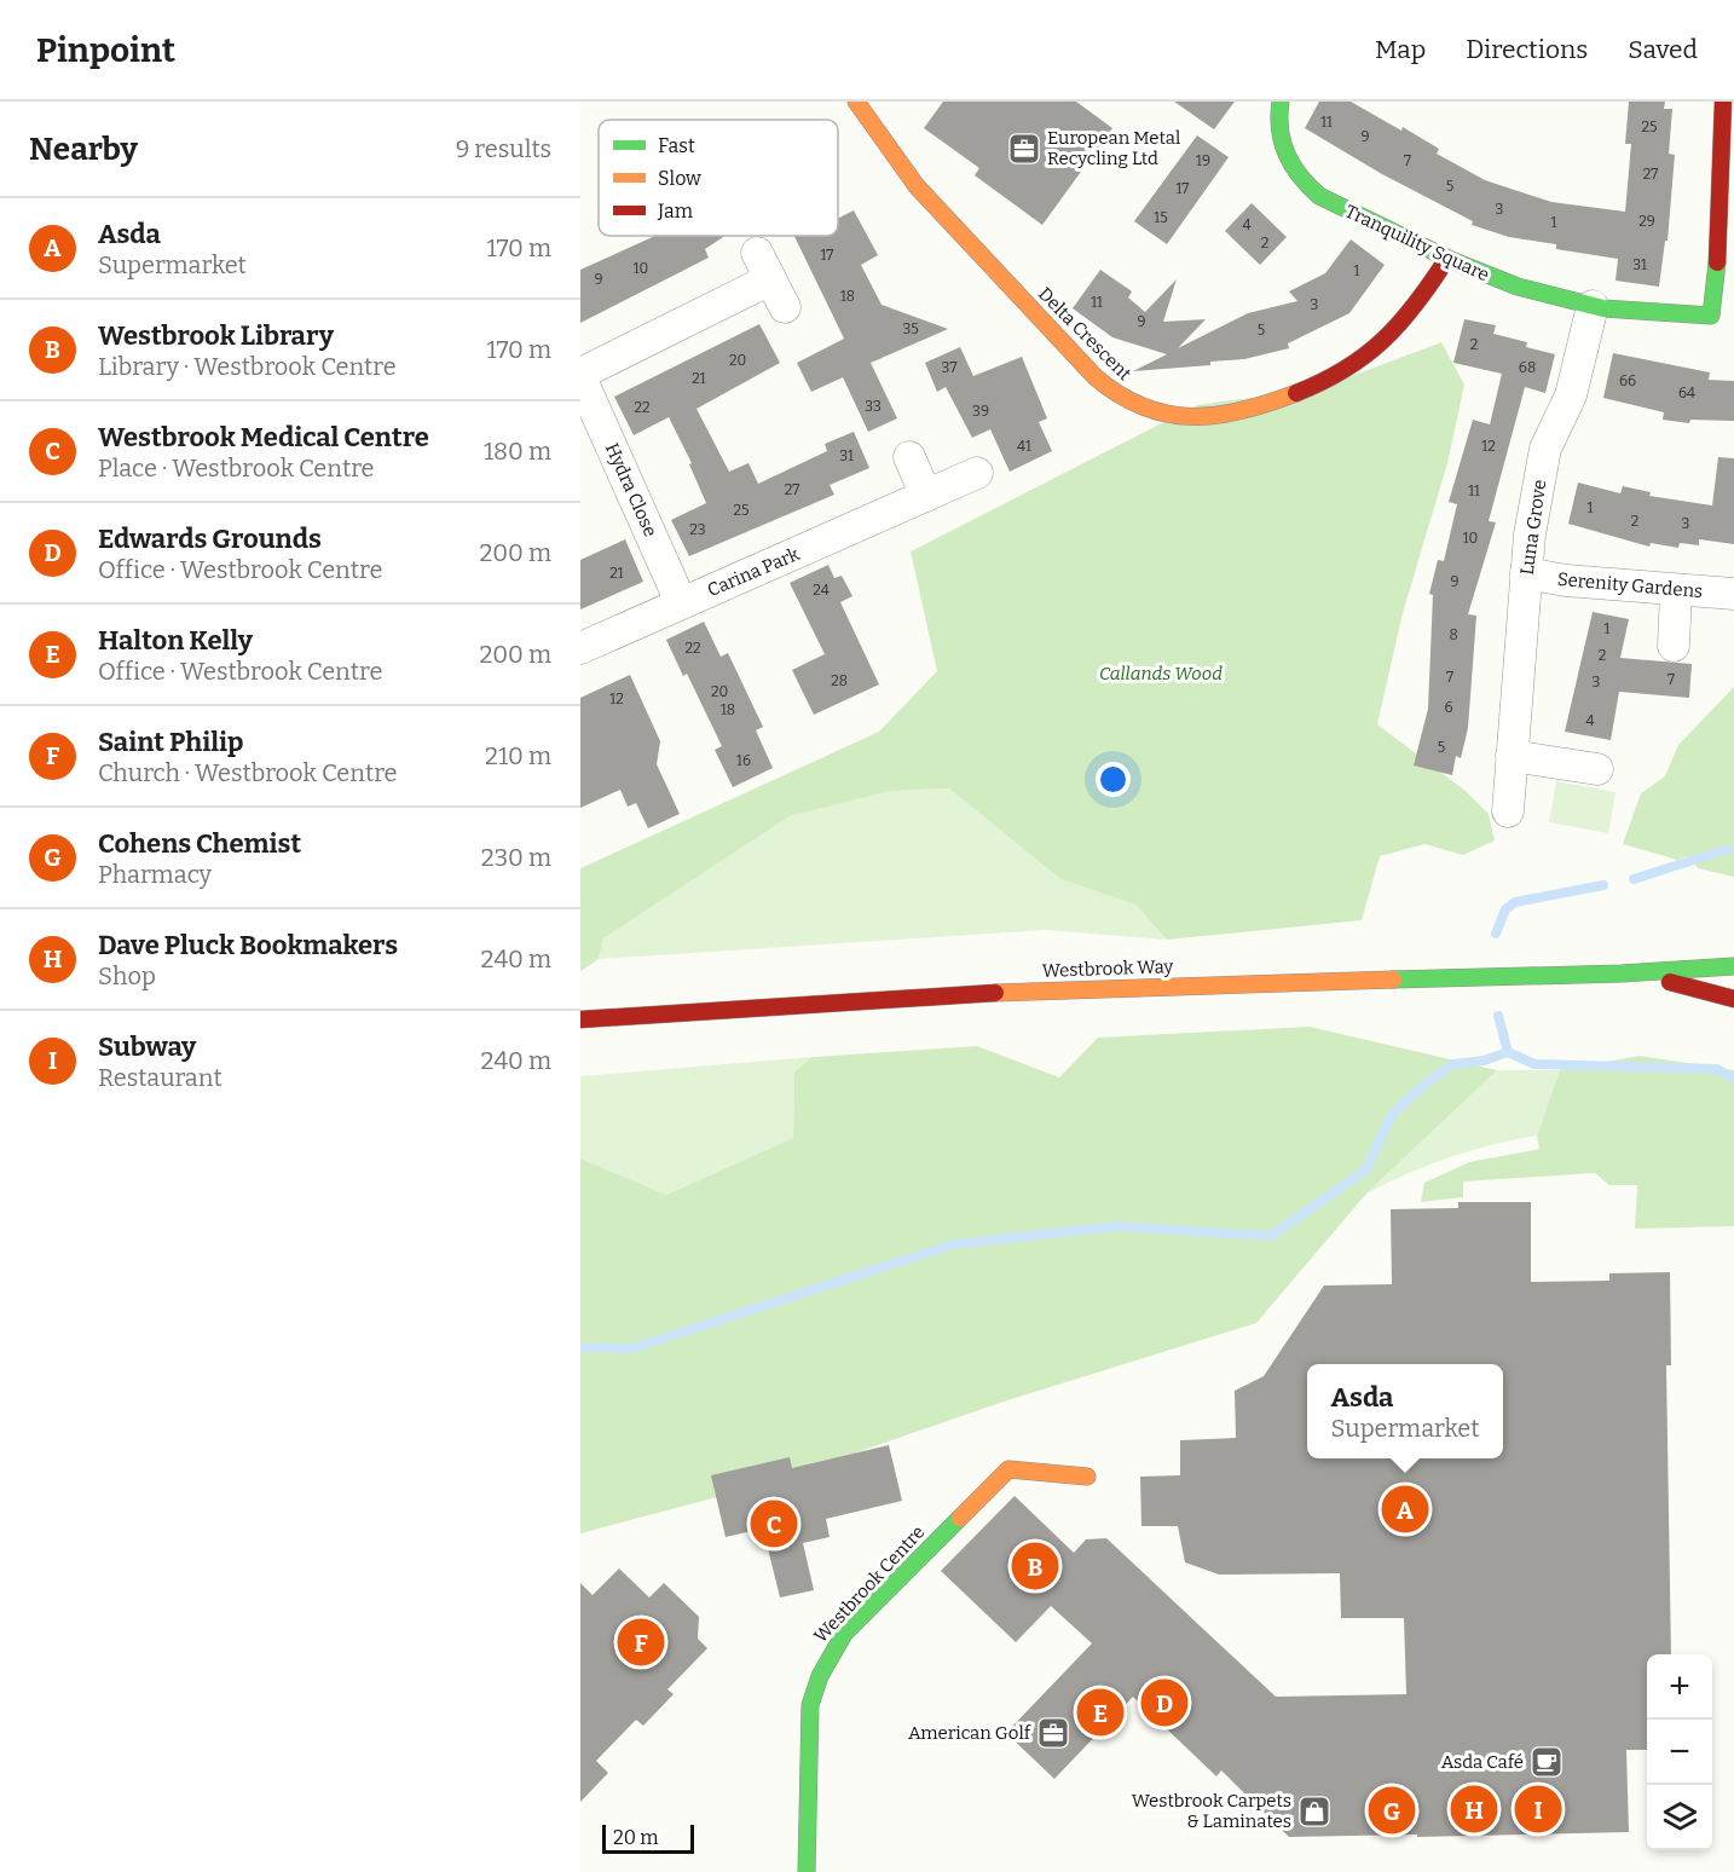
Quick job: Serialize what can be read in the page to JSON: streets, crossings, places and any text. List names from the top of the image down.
{
  "streets": {
    "street": [
      "Tranquility Square",
      "Delta Crescent",
      "Hydra Close",
      "Luna Grove",
      "Carina Park",
      "Serenity Gardens",
      "Westbrook Way",
      "Westbrook Centre"
    ]
  },
  "crossings": [
    ["Tranquility Square", "Delta Crescent"],
    ["Tranquility Square", "Luna Grove"],
    ["Hydra Close", "Carina Park"],
    ["Luna Grove", "Serenity Gardens"]
  ],
  "parks": ["Callands Wood"],
  "places": {
    "office": ["European Metal Recycling Ltd", "American Golf"],
    "cafe": ["Asda Café"],
    "shop": ["Westbrook Carpets & Laminates"]
  },
  "house_numbers": [
    "11",
    "25",
    "9",
    "19",
    "7",
    "27",
    "5",
    "17",
    "3",
    "15",
    "29",
    "1",
    "4",
    "2",
    "17",
    "31",
    "10",
    "1",
    "9",
    "18",
    "11",
    "3",
    "9",
    "35",
    "5",
    "2",
    "20",
    "37",
    "68",
    "21",
    "66",
    "64",
    "33",
    "22",
    "39",
    "41",
    "12",
    "31",
    "27",
    "11",
    "1",
    "25",
    "2",
    "3",
    "23",
    "10",
    "21",
    "9",
    "24",
    "1",
    "8",
    "22",
    "2",
    "7",
    "7",
    "28",
    "3",
    "20",
    "12",
    "6",
    "18",
    "4",
    "5",
    "16"
  ],
  "legend": ["Fast", "Slow", "Jam"],
  "scale_bar": "20 m",
  "page": {
    "header": "Pinpoint",
    "nav": ["Map", "Directions", "Saved"],
    "heading": ["Nearby", "9 results"],
    "list": [
      {
        "mark": "A",
        "name": "Asda",
        "note": "Supermarket",
        "value": "170 m"
      },
      {
        "mark": "B",
        "name": "Westbrook Library",
        "note": "Library · Westbrook Centre",
        "value": "170 m"
      },
      {
        "mark": "C",
        "name": "Westbrook Medical Centre",
        "note": "Place · Westbrook Centre",
        "value": "180 m"
      },
      {
        "mark": "D",
        "name": "Edwards Grounds",
        "note": "Office · Westbrook Centre",
        "value": "200 m"
      },
      {
        "mark": "E",
        "name": "Halton Kelly",
        "note": "Office · Westbrook Centre",
        "value": "200 m"
      },
      {
        "mark": "F",
        "name": "Saint Philip",
        "note": "Church · Westbrook Centre",
        "value": "210 m"
      },
      {
        "mark": "G",
        "name": "Cohens Chemist",
        "note": "Pharmacy",
        "value": "230 m"
      },
      {
        "mark": "H",
        "name": "Dave Pluck Bookmakers",
        "note": "Shop",
        "value": "240 m"
      },
      {
        "mark": "I",
        "name": "Subway",
        "note": "Restaurant",
        "value": "240 m"
      }
    ],
    "popup": ["Asda", "Supermarket"],
    "pins": [
      "A",
      "C",
      "B",
      "F",
      "D",
      "E",
      "H",
      "I",
      "G"
    ],
    "map_buttons": ["+", "−"],
    "scale": "20 m"
  }
}
